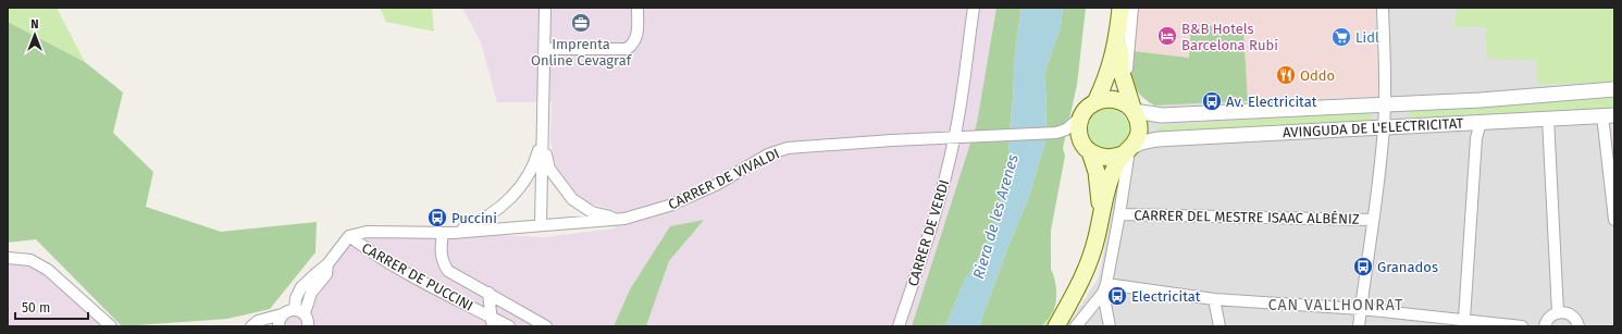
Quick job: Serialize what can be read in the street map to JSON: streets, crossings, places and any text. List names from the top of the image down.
{
  "streets": {
    "street": [
      "AVINGUDA DE L'ELECTRICITAT",
      "CARRER DE VIVALDI",
      "CARRER DEL MESTRE ISAAC ALBÉNIZ",
      "CARRER DE VERDI",
      "CARRER DE PUCCINI"
    ]
  },
  "crossings": [
    ["AVINGUDA DE L'ELECTRICITAT", "CARRER DE VIVALDI"],
    ["CARRER DE VIVALDI", "CARRER DE VERDI"],
    ["CARRER DE VIVALDI", "CARRER DE PUCCINI"]
  ],
  "districts": ["CAN VALLHONRAT"],
  "water": ["Riera de les Arenes"],
  "places": {
    "office": ["Imprenta Online Cevagraf"],
    "hotel": ["B&B Hotels Barcelona Rubí"],
    "supermarket": ["Lidl"],
    "restaurant": ["Oddo"],
    "bus stop": [
      "Av. Electricitat",
      "Puccini",
      "Granados",
      "Electricitat"
    ]
  },
  "scale_bar": "50 m",
  "north": "top"
}
